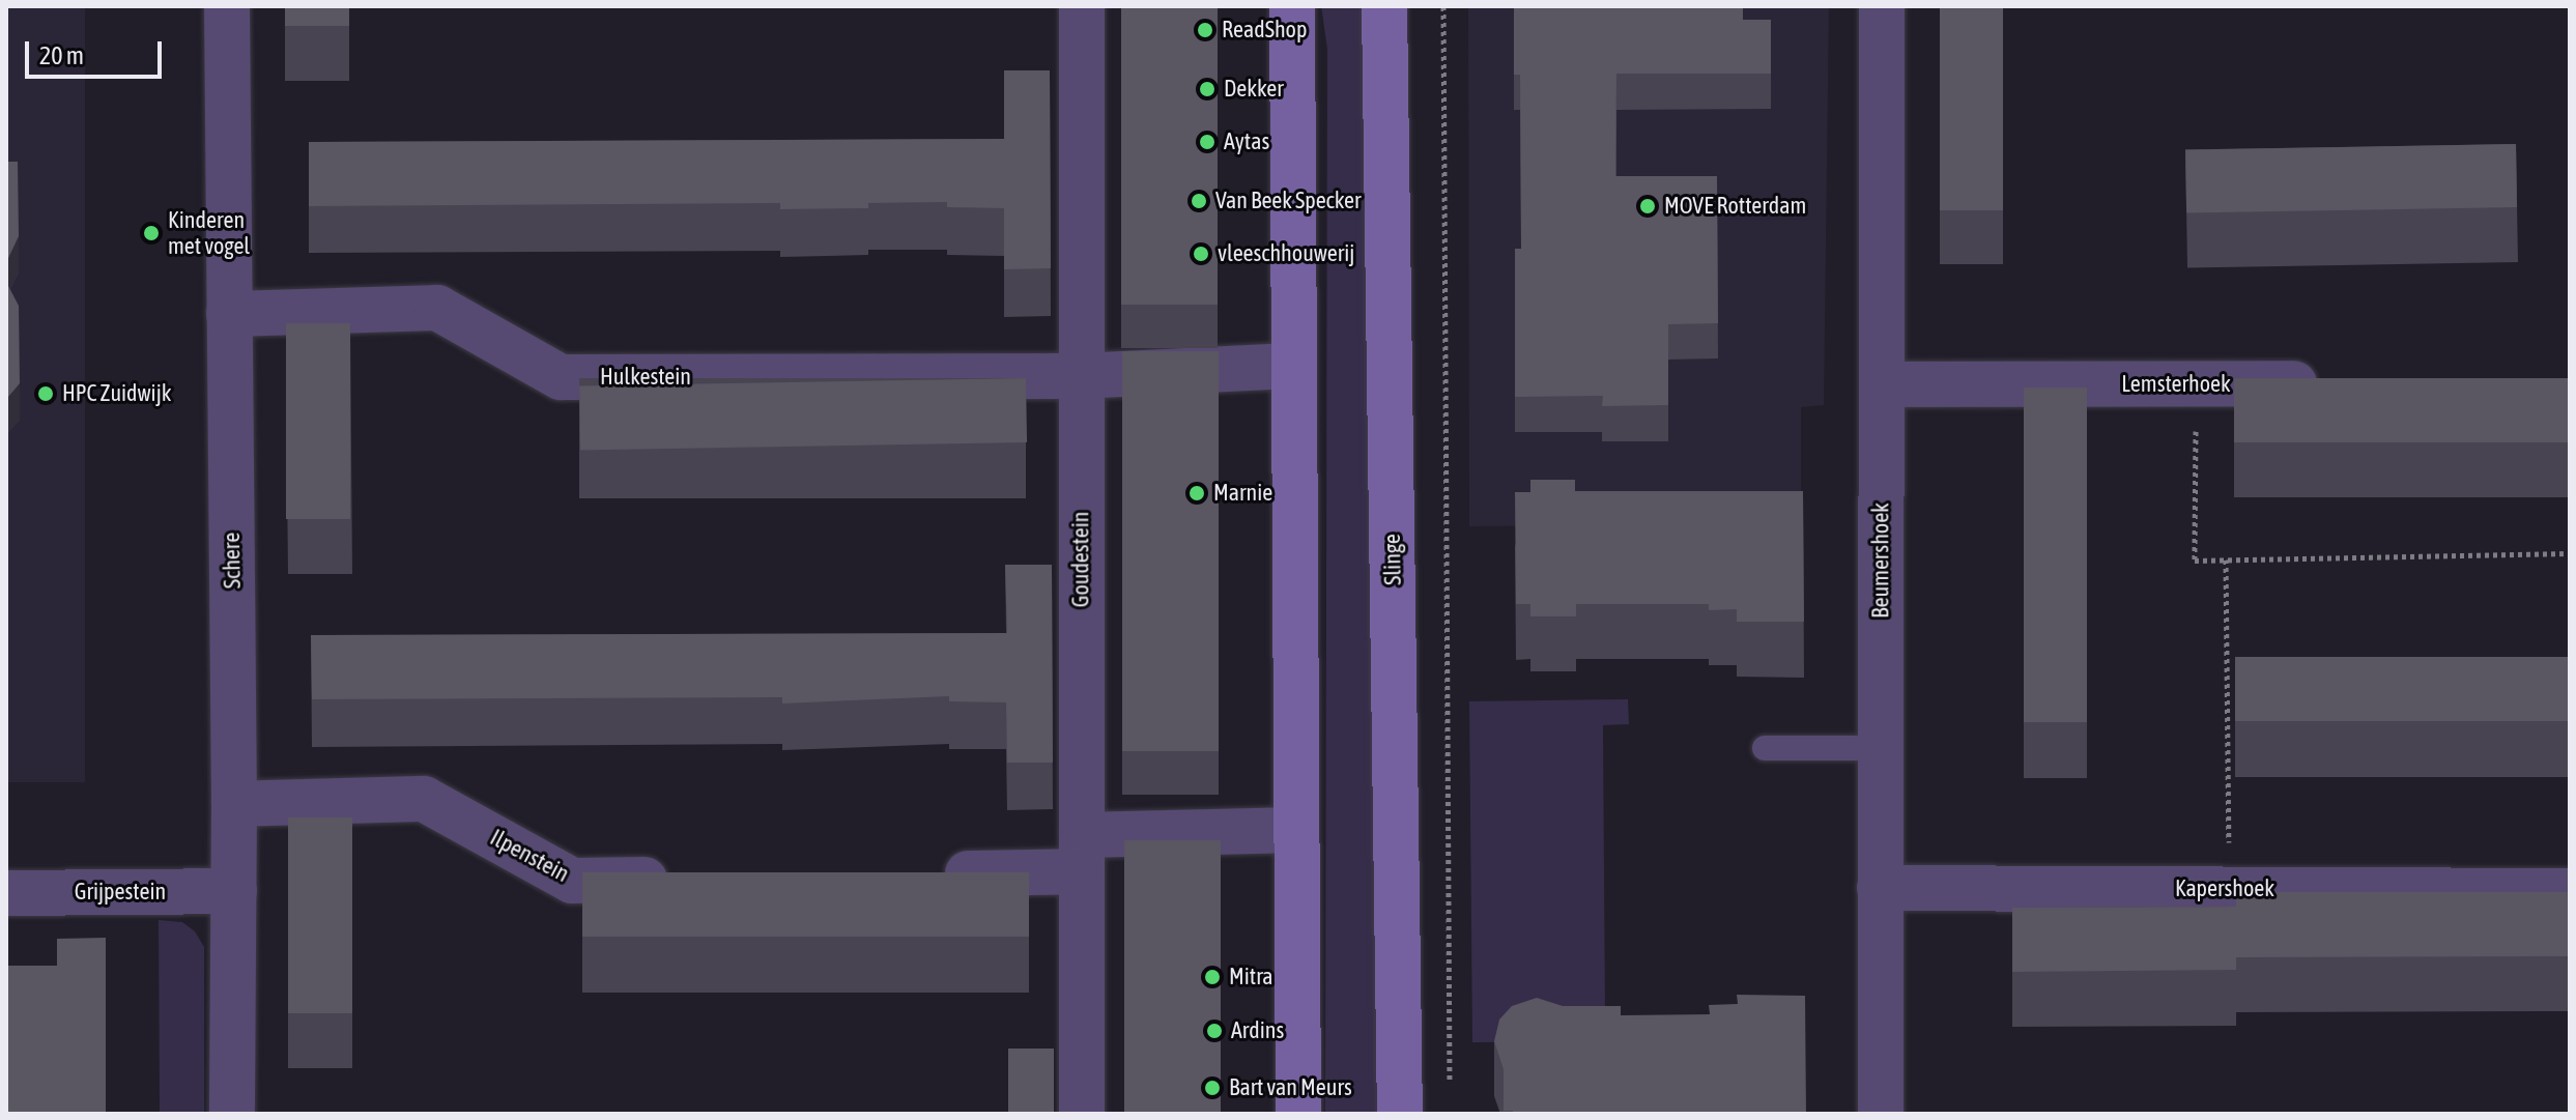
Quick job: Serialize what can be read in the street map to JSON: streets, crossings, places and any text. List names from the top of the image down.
{
  "streets": {
    "main road": ["Slinge"],
    "street": [
      "Hulkestein",
      "Lemsterhoek",
      "Goudestein",
      "Schere",
      "Beumershoek",
      "Ilpenstein",
      "Kapershoek",
      "Grijpestein"
    ]
  },
  "crossings": [
    ["Hulkestein", "Goudestein"],
    ["Hulkestein", "Schere"],
    ["Lemsterhoek", "Beumershoek"],
    ["Schere", "Ilpenstein"],
    ["Schere", "Grijpestein"],
    ["Beumershoek", "Kapershoek"]
  ],
  "places": [
    "ReadShop",
    "Dekker",
    "Aytas",
    "Van Beek Specker",
    "MOVE Rotterdam",
    "Kinderen met vogel",
    "vleeschhouwerij",
    "HPC Zuidwijk",
    "Marnie",
    "Mitra",
    "Ardins",
    "Bart van Meurs"
  ],
  "scale_bar": "20 m"
}
